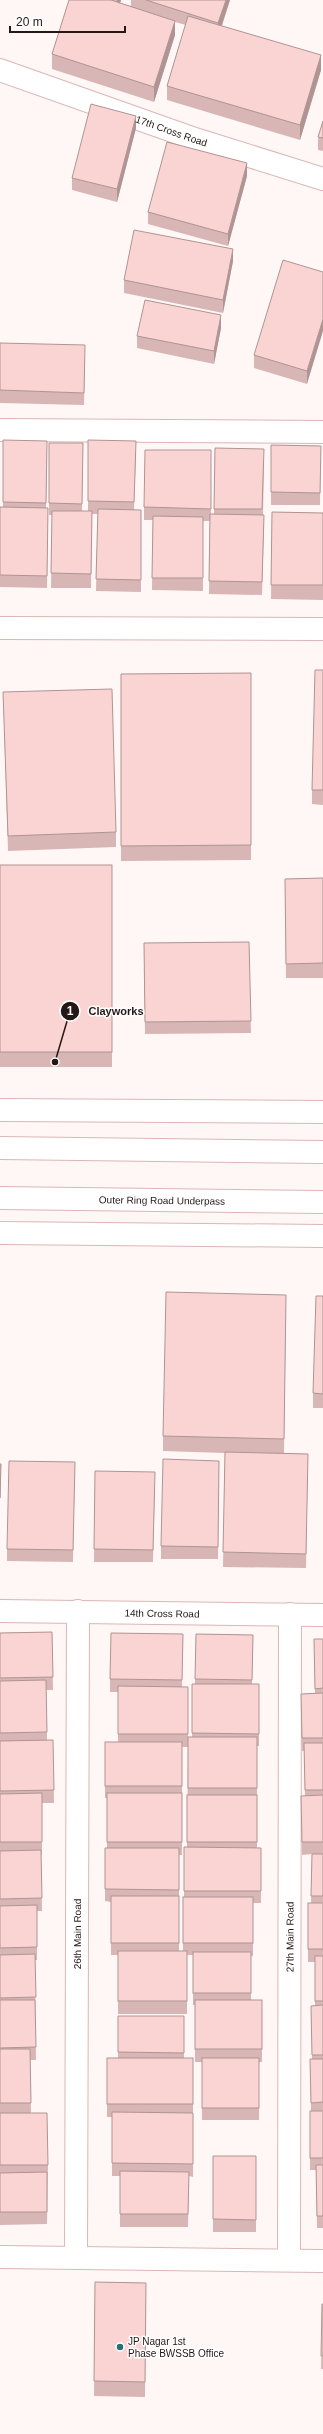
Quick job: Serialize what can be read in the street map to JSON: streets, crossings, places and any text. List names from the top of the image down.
{
  "streets": {
    "main road": [
      "17th Cross Road",
      "Outer Ring Road Underpass",
      "14th Cross Road",
      "26th Main Road",
      "27th Main Road"
    ]
  },
  "crossings": [
    ["14th Cross Road", "26th Main Road"],
    ["14th Cross Road", "27th Main Road"]
  ],
  "places": ["Clayworks", "JP Nagar 1st Phase BWSSB Office"],
  "scale_bar": "20 m"
}
